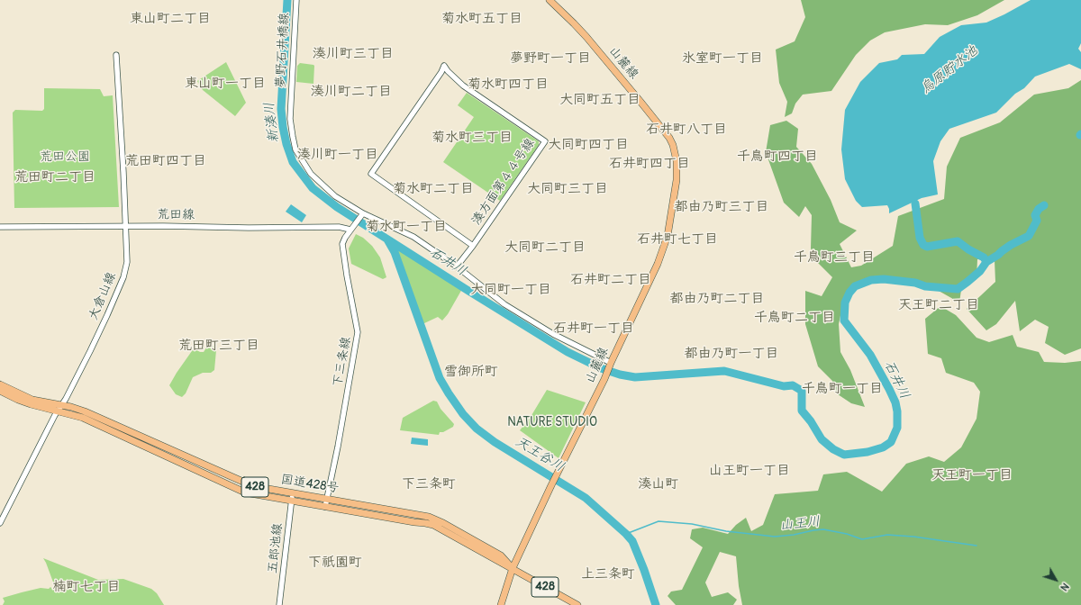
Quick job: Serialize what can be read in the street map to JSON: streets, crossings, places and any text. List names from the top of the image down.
{
  "streets": {
    "main road": ["山麓線", "国道428号", "428"],
    "street": [
      "夢野石井橋線",
      "湊方面第４４号線",
      "荒田線",
      "大倉山線",
      "下三条線",
      "五郎池線"
    ]
  },
  "crossings": [
    ["夢野石井橋線", "山麓線"],
    ["夢野石井橋線", "湊方面第４４号線"],
    ["夢野石井橋線", "下三条線"],
    ["山麓線", "国道428号"],
    ["荒田線", "大倉山線"],
    ["荒田線", "下三条線"],
    ["大倉山線", "国道428号"],
    ["下三条線", "国道428号"],
    ["国道428号", "五郎池線"]
  ],
  "districts": [
    "東山町二丁目",
    "菊水町五丁目",
    "湊川町三丁目",
    "夢野町一丁目",
    "氷室町一丁目",
    "東山町一丁目",
    "菊水町四丁目",
    "湊川町二丁目",
    "大同町五丁目",
    "石井町八丁目",
    "菊水町三丁目",
    "大同町四丁目",
    "湊川町一丁目",
    "千鳥町四丁目",
    "荒田町四丁目",
    "石井町四丁目",
    "荒田町二丁目",
    "菊水町二丁目",
    "大同町三丁目",
    "都由乃町三丁目",
    "菊水町一丁目",
    "石井町七丁目",
    "大同町二丁目",
    "千鳥町三丁目",
    "石井町二丁目",
    "大同町一丁目",
    "都由乃町二丁目",
    "天王町二丁目",
    "千鳥町二丁目",
    "石井町一丁目",
    "荒田町三丁目",
    "都由乃町一丁目",
    "雪御所町",
    "千鳥町一丁目",
    "山王町一丁目",
    "天王町一丁目",
    "下三条町",
    "湊山町",
    "下祇園町",
    "上三条町",
    "楠町七丁目"
  ],
  "water": [
    "烏原貯水池",
    "新湊川",
    "石井川",
    "天王谷川",
    "山王川"
  ],
  "parks": ["荒田公園", "NATURE STUDIO"],
  "north": "bottom right"
}
